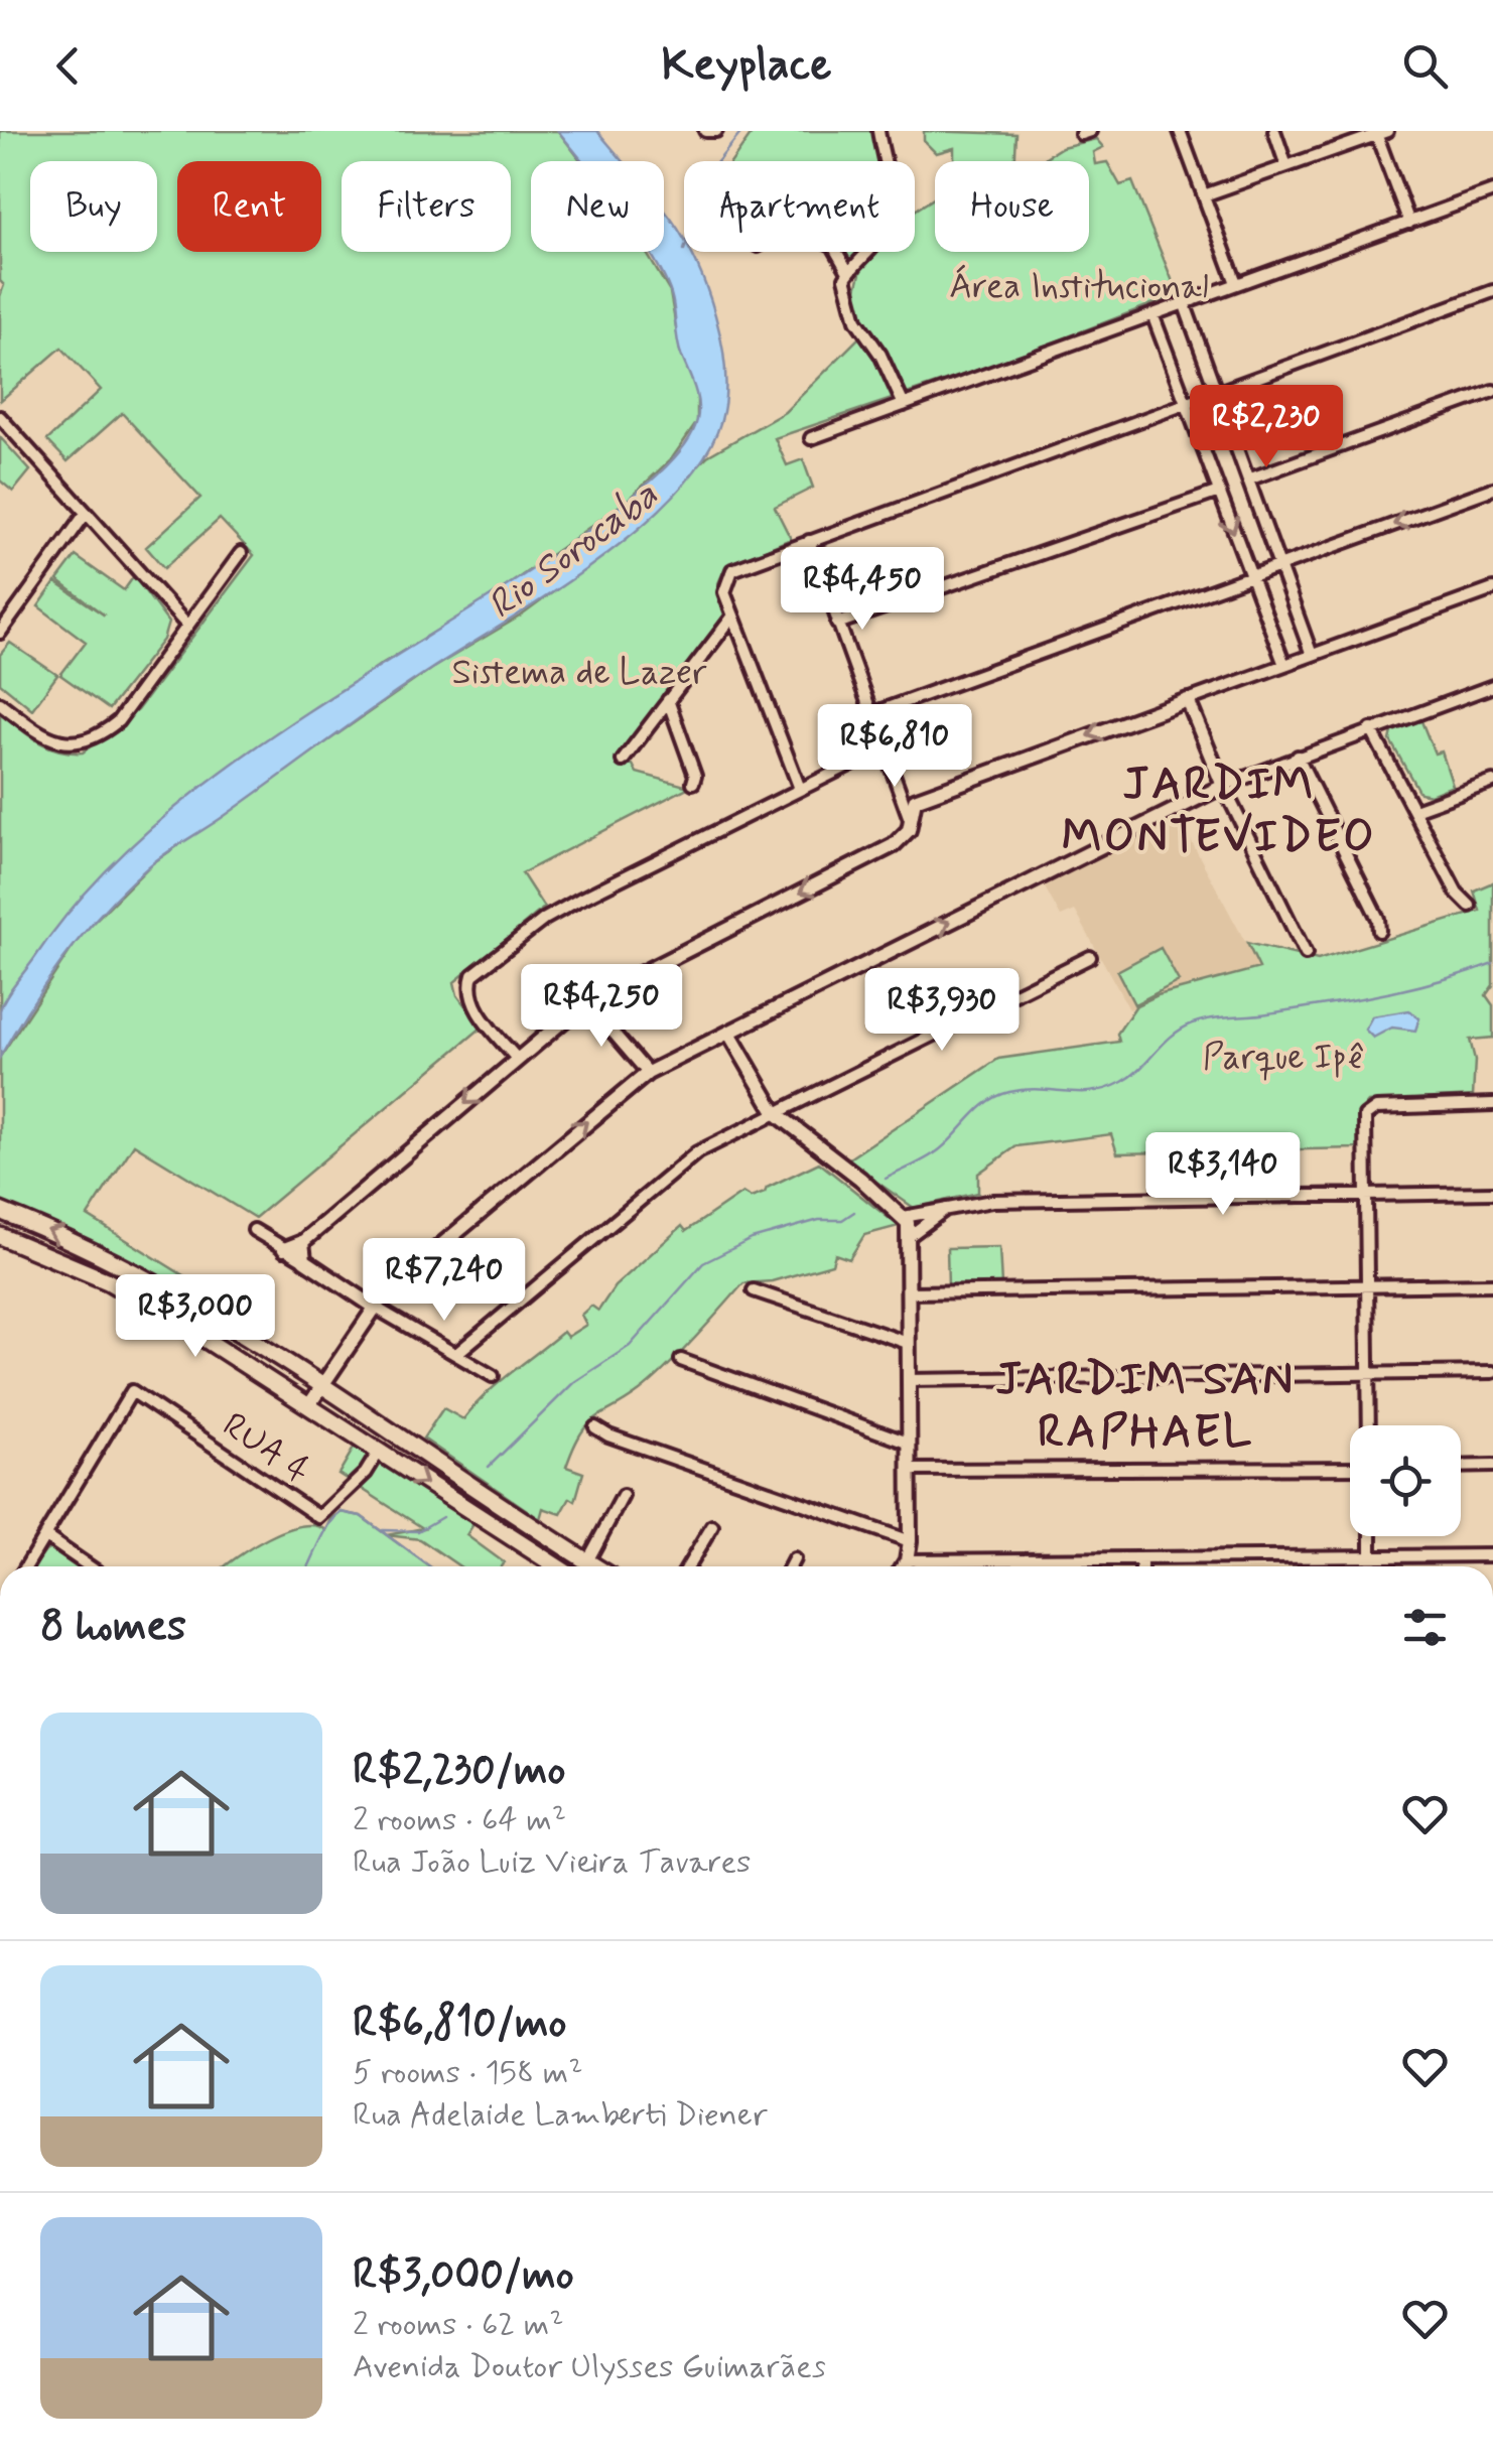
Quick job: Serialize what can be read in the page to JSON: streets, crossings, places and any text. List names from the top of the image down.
{
  "streets": {
    "street": ["RUA 4"]
  },
  "districts": ["JARDIM MONTEVIDEO", "JARDIM SAN RAPHAEL"],
  "water": ["Rio Sorocaba"],
  "parks": ["Área Institucional", "Sistema de Lazer", "Parque Ipê"],
  "page": {
    "header": "Keyplace",
    "chip": [
      "Buy",
      "Rent",
      "Filters",
      "New",
      "Apartment",
      "House"
    ],
    "price": [
      "R$2,230",
      "R$4,450",
      "R$6,810",
      "R$4,250",
      "R$3,930",
      "R$3,140",
      "R$7,240",
      "R$3,000"
    ],
    "heading": "8 homes",
    "list": [
      {
        "name": "R$2,230/mo",
        "note": "2 rooms · 64 m² · Rua João Luiz Vieira Tavares"
      },
      {
        "name": "R$6,810/mo",
        "note": "5 rooms · 158 m² · Rua Adelaide Lamberti Diener"
      },
      {
        "name": "R$3,000/mo",
        "note": "2 rooms · 62 m² · Avenida Doutor Ulysses Guimarães"
      }
    ]
  }
}
